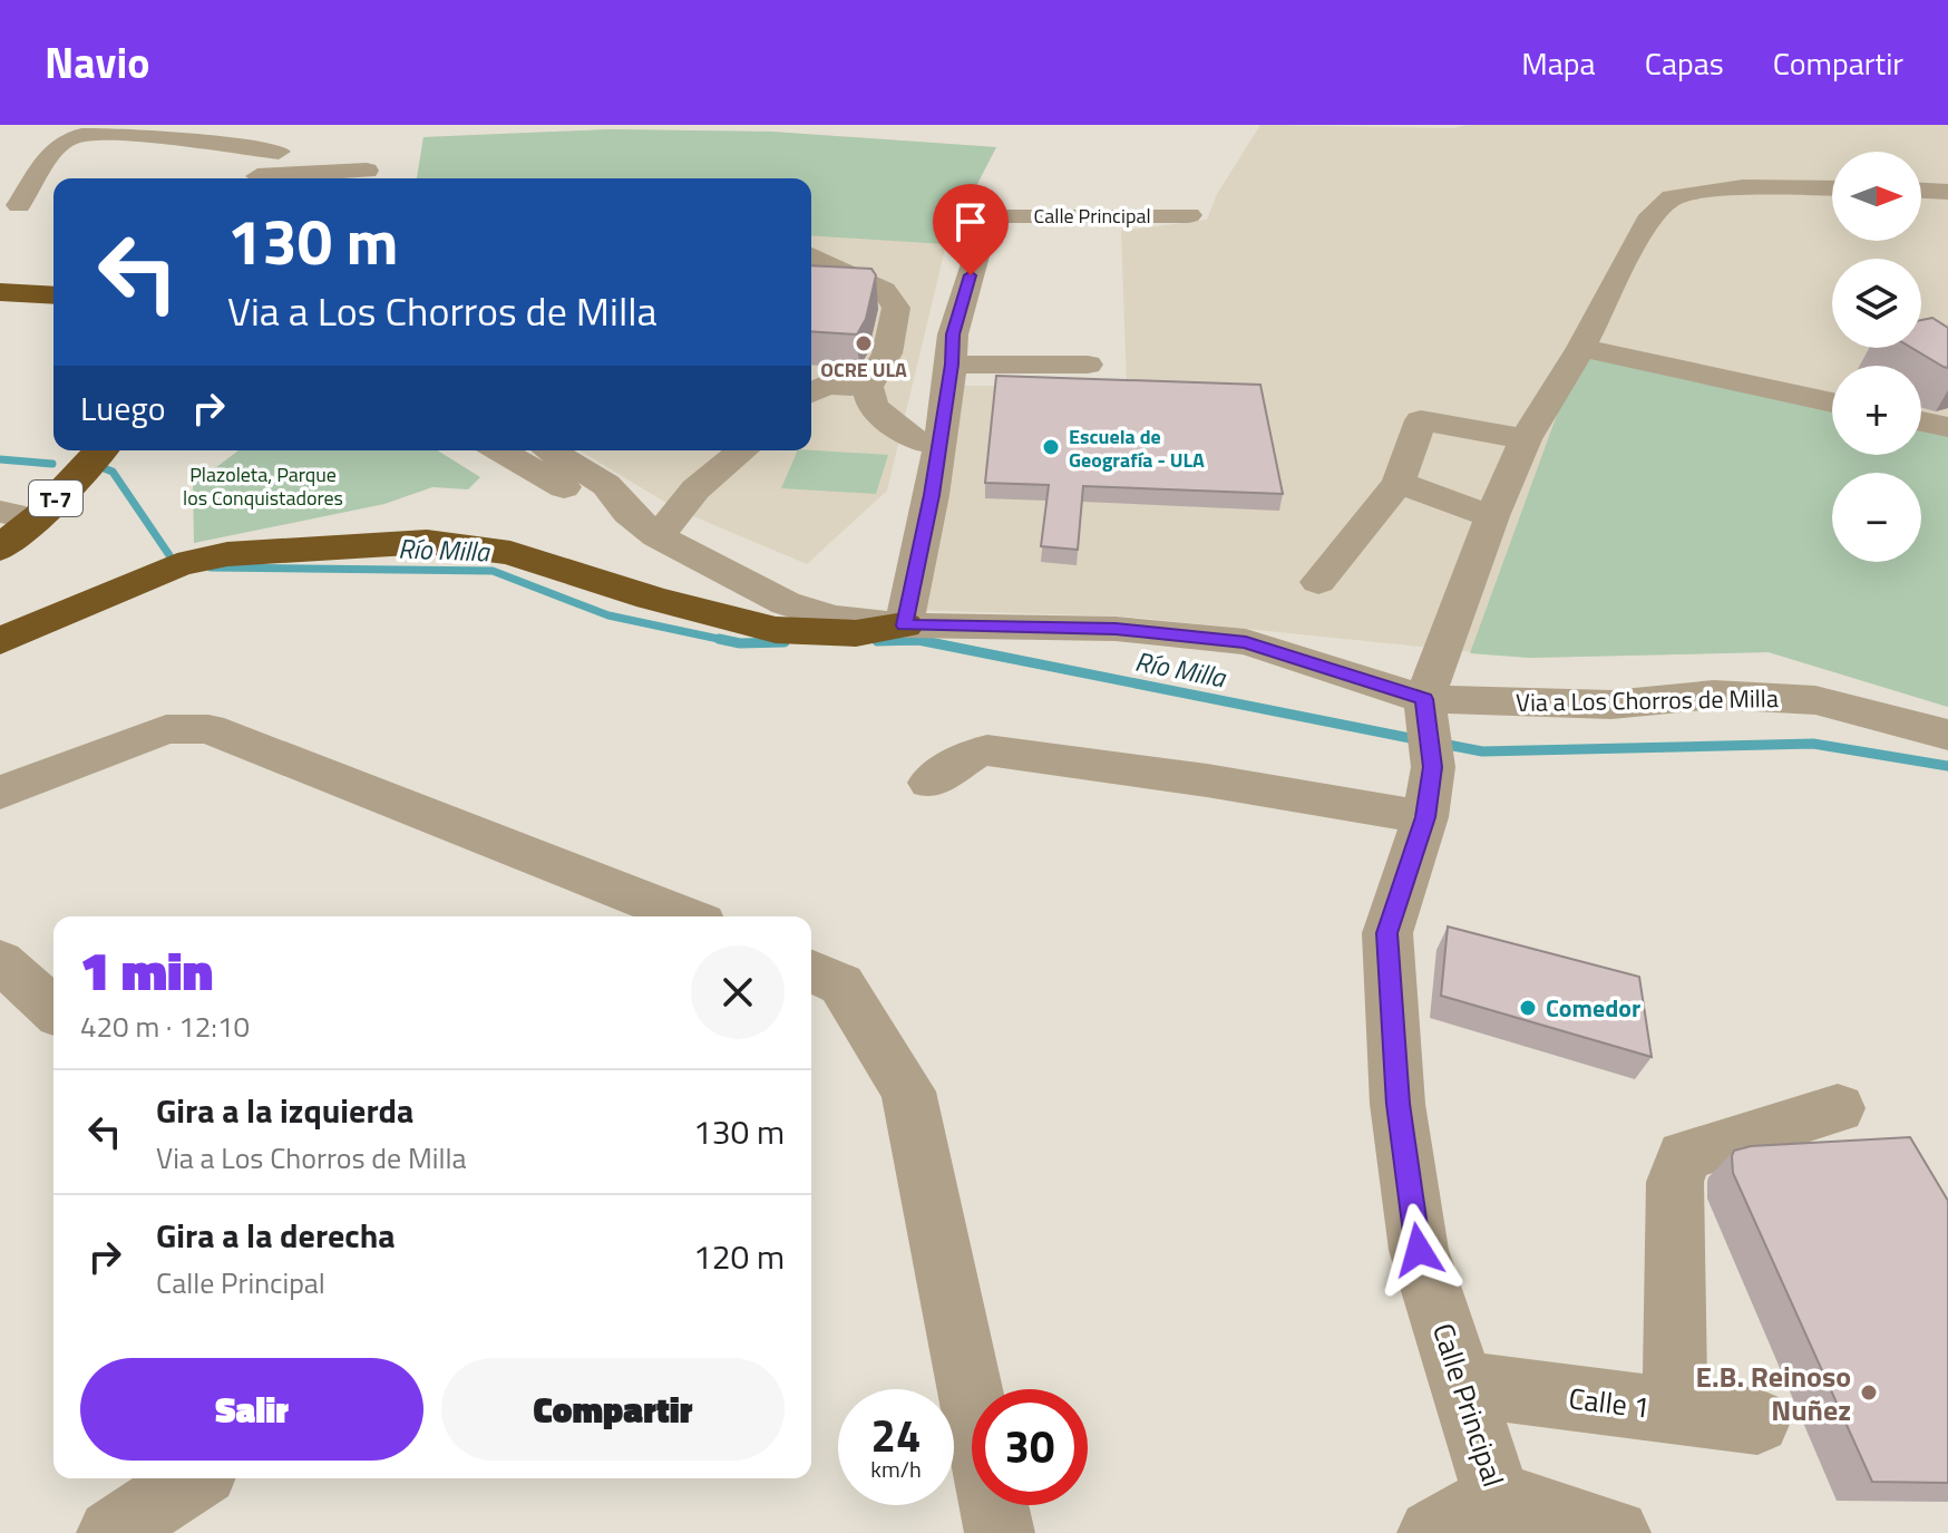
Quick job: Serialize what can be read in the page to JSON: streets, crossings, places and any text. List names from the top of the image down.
{
  "streets": {
    "highway": ["T-7"],
    "street": ["Calle Principal", "Via a Los Chorros de Milla", "Calle 1"]
  },
  "crossings": [
    ["Calle Principal", "Via a Los Chorros de Milla"],
    ["Calle Principal", "Calle 1"]
  ],
  "water": ["Río Milla"],
  "parks": ["Plazoleta, Parque los Conquistadores"],
  "places": [
    "OCRE ULA",
    "Escuela de Geografía - ULA",
    "Comedor",
    "E.B. Reinoso Nuñez"
  ],
  "north": "right",
  "page": {
    "header": "Navio",
    "nav": ["Mapa", "Capas", "Compartir"],
    "map_buttons": ["+", "−"],
    "turn": ["130 m", "Via a Los Chorros de Milla"],
    "then": "Luego",
    "heading": ["1 min", "420 m · 12:10"],
    "list": [
      {
        "name": "Gira a la izquierda",
        "note": "Via a Los Chorros de Milla",
        "value": "130 m"
      },
      {
        "name": "Gira a la derecha",
        "note": "Calle Principal",
        "value": "120 m"
      }
    ],
    "buttons": ["Salir", "Compartir"],
    "speed": "24 km/h",
    "limit": "30"
  }
}
